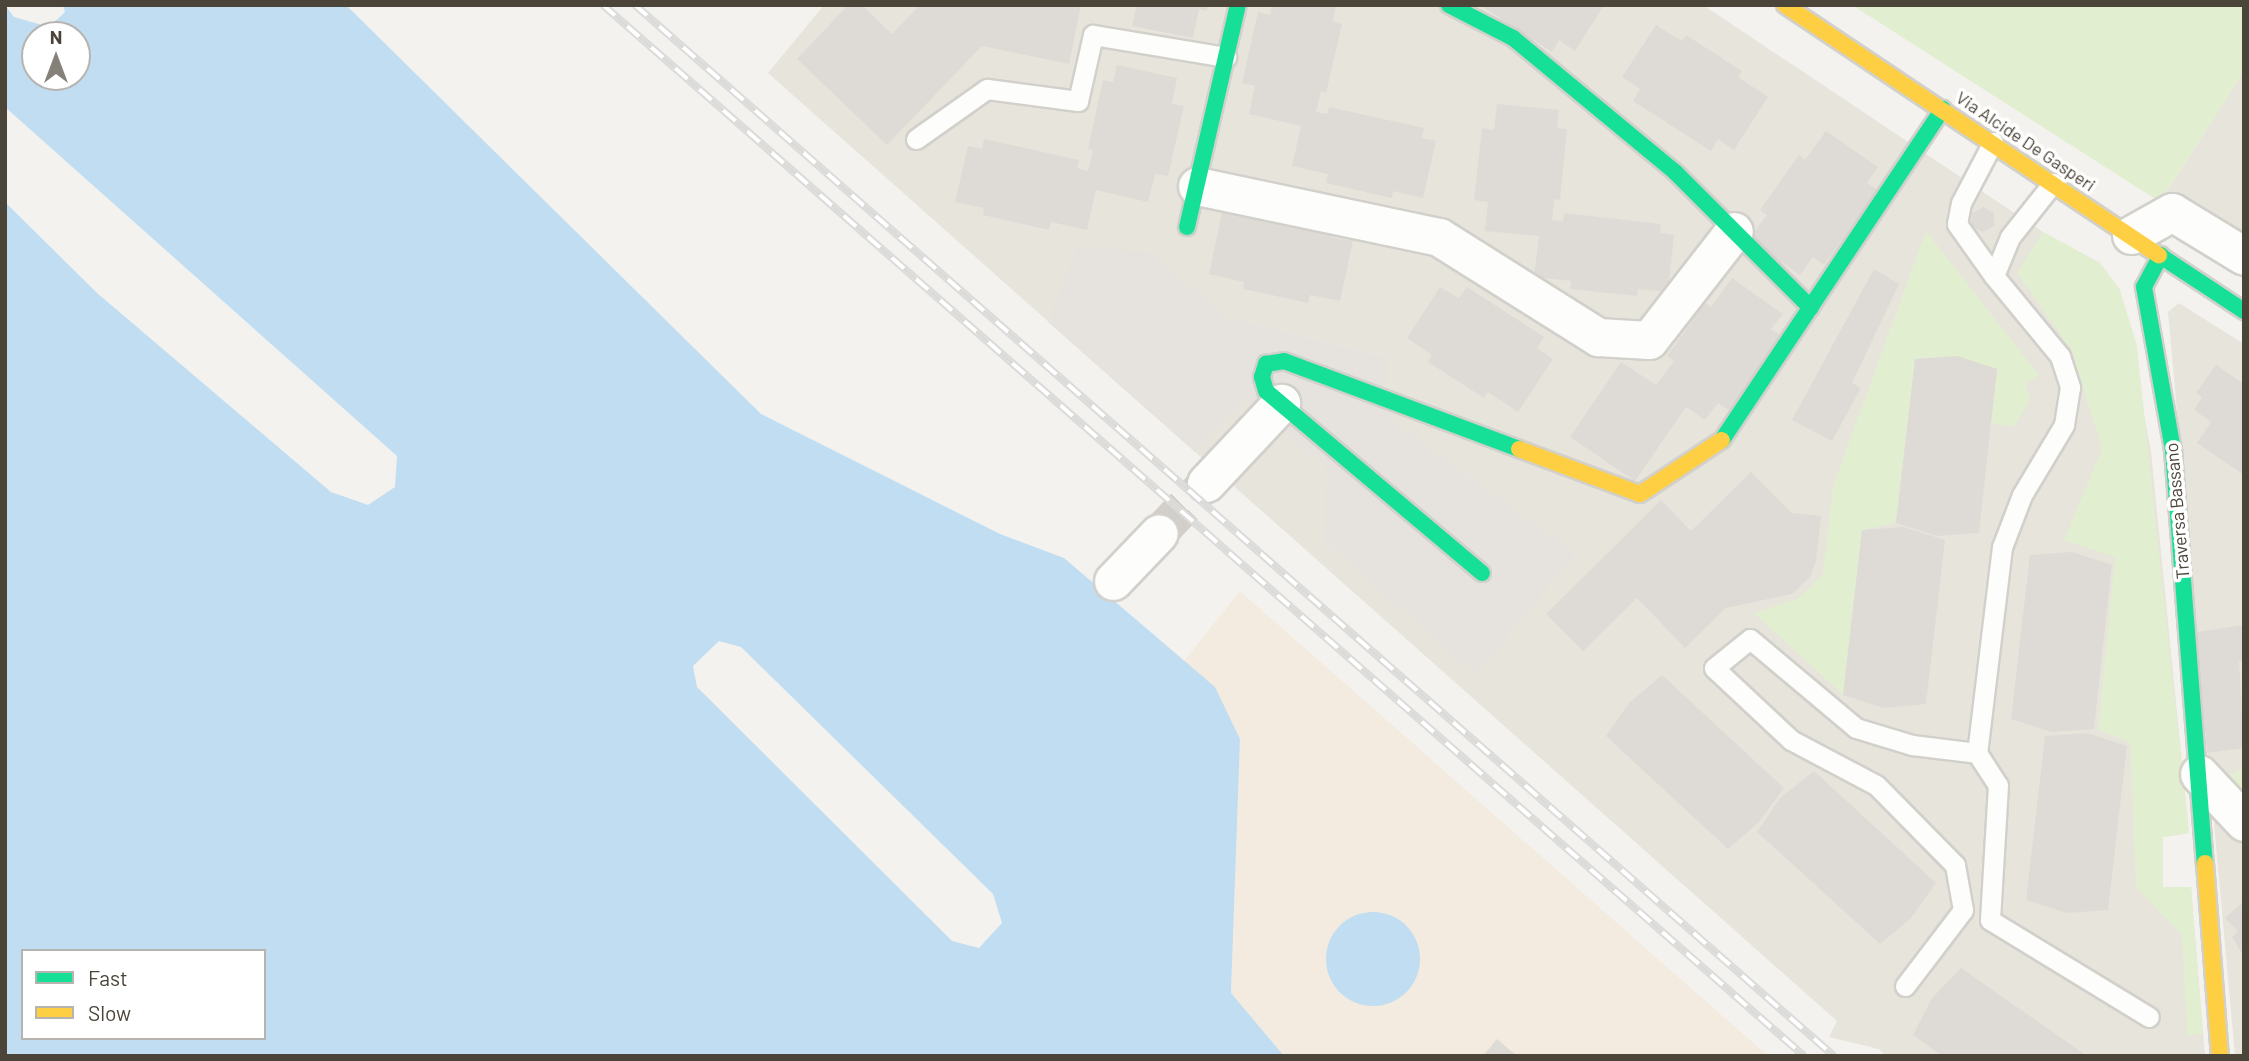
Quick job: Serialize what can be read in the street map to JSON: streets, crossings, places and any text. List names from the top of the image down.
{
  "streets": {
    "street": ["Via Alcide De Gasperi", "Traversa Bassano"]
  },
  "crossings": [
    ["Via Alcide De Gasperi", "Traversa Bassano"]
  ],
  "legend": ["Fast", "Slow"],
  "north": "top"
}
